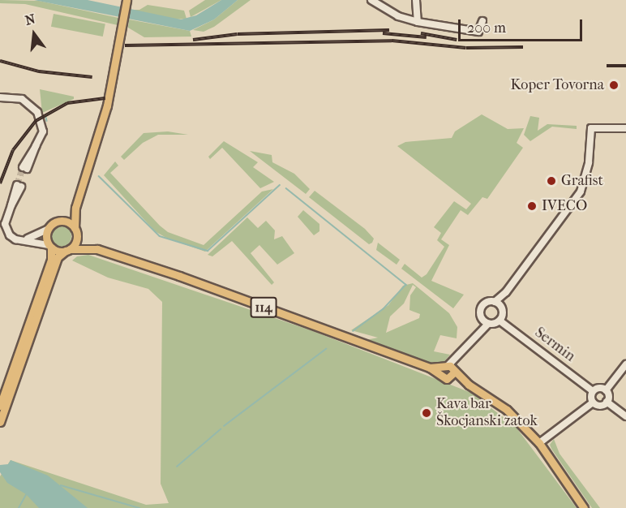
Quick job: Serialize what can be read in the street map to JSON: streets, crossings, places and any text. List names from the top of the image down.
{
  "streets": {
    "main road": ["114"],
    "street": ["Sermin"]
  },
  "places": [
    "Koper Tovorna",
    "Grafist",
    "IVECO",
    "Kava bar Škocjanski zatok"
  ],
  "scale_bar": "200 m",
  "north": "top"
}
